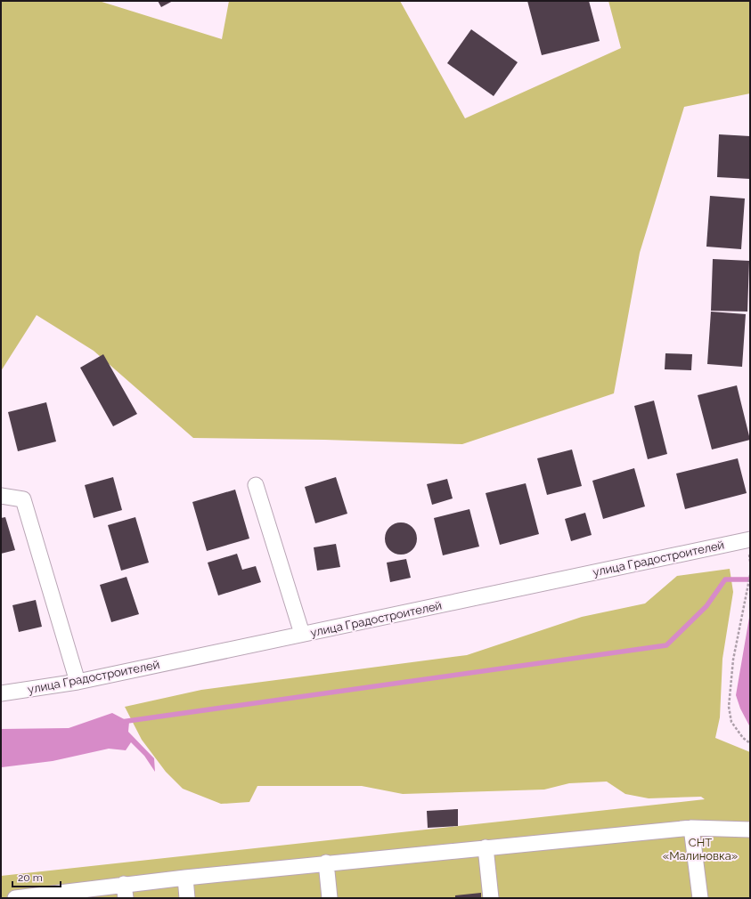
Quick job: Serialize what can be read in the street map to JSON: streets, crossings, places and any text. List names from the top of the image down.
{
  "streets": {
    "street": ["улица Градостроителей"]
  },
  "parks": ["СНТ «Малиновка»"],
  "scale_bar": "20 m"
}
